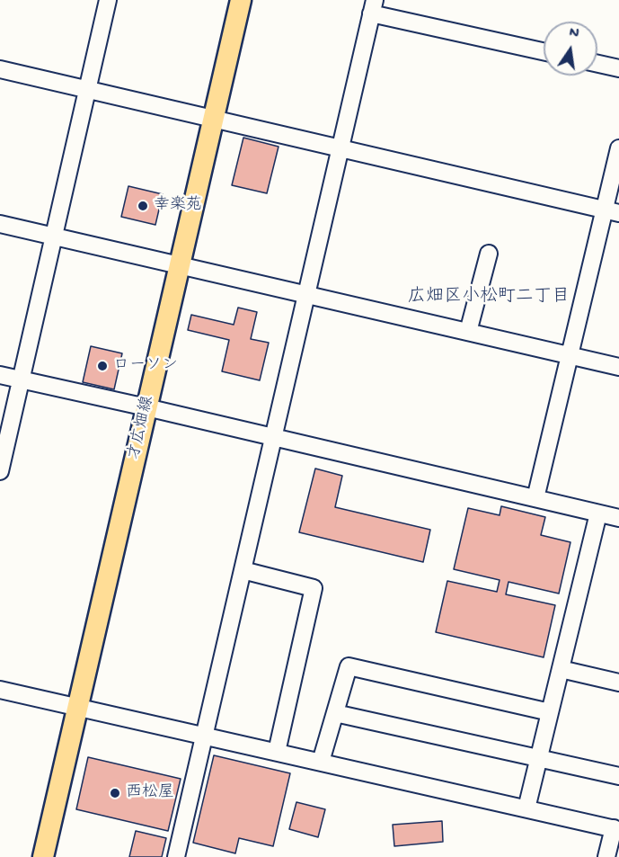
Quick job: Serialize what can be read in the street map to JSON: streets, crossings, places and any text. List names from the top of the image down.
{
  "streets": {
    "main road": ["才広畑線"]
  },
  "districts": ["広畑区小松町二丁目"],
  "places": ["幸楽苑", "ローソン", "西松屋"],
  "north": "top"
}
